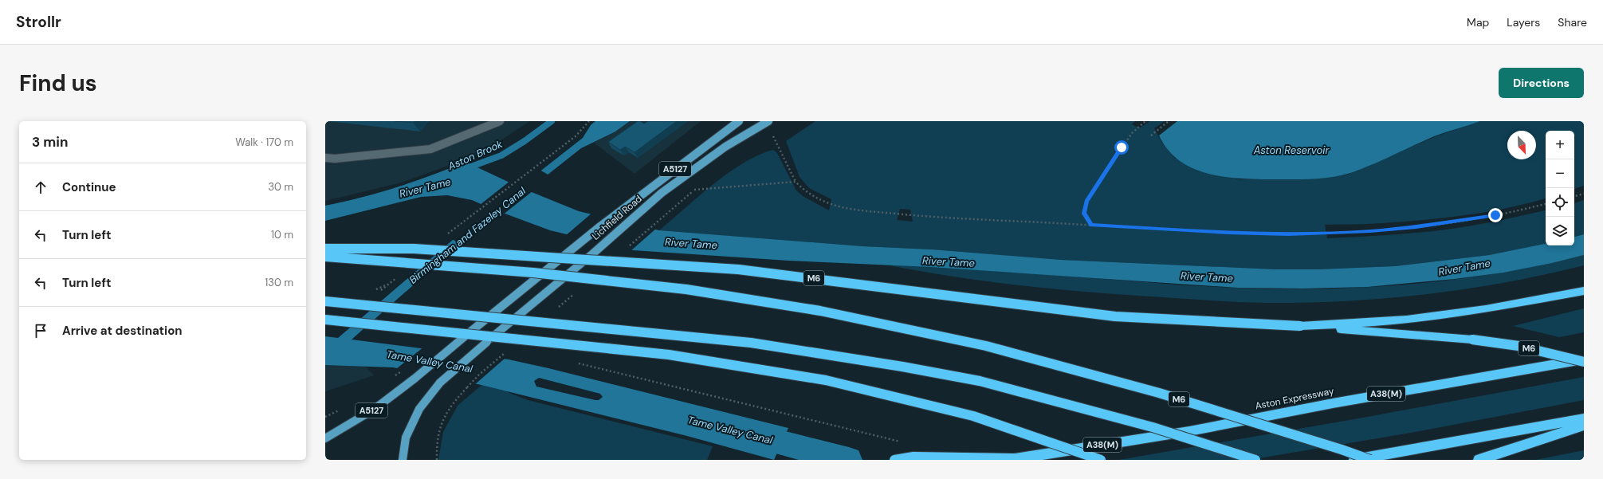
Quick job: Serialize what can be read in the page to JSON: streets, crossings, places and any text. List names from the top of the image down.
{
  "streets": {
    "highway": ["M6", "A38(M)", "Aston Expressway"],
    "main road": ["A5127", "Lichfield Road"]
  },
  "crossings": [
    ["M6", "Aston Expressway"],
    ["A38(M)", "Aston Expressway"]
  ],
  "water": [
    "Aston Reservoir",
    "Aston Brook",
    "River Tame",
    "Birmingham and Fazeley Canal",
    "Tame Valley Canal"
  ],
  "north": "bottom right",
  "page": {
    "header": "Strollr",
    "nav": ["Map", "Layers", "Share"],
    "buttons": "Directions",
    "title": "Find us",
    "heading": ["3 min", "Walk · 170 m"],
    "map_buttons": ["+", "−"],
    "list": [
      ["Continue", "30 m"],
      ["Turn left", "10 m"],
      ["Turn left", "130 m"],
      "Arrive at destination"
    ]
  }
}
